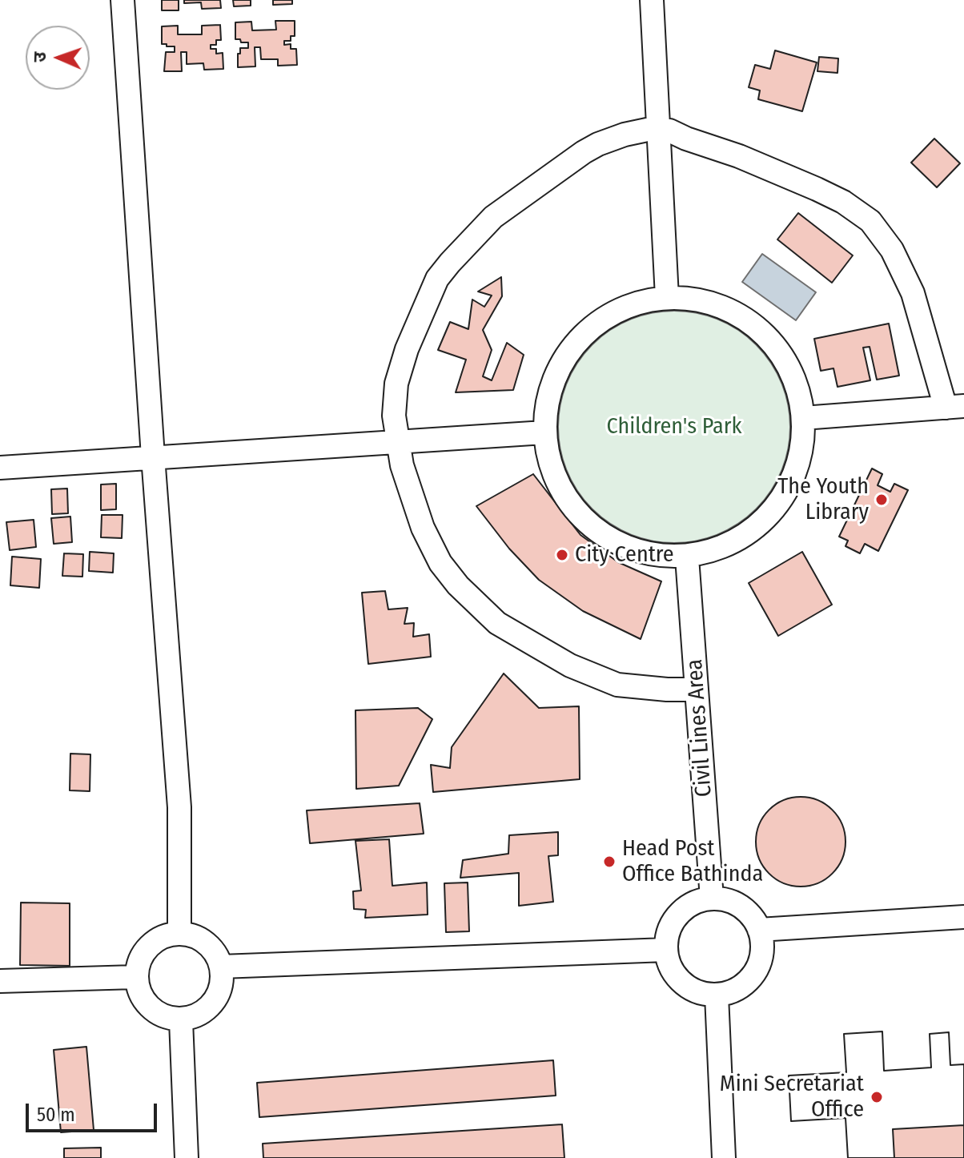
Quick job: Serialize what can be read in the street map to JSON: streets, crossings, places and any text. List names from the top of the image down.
{
  "streets": {
    "street": ["Civil Lines Area"]
  },
  "parks": ["Children's Park"],
  "places": [
    "The Youth Library",
    "City Centre",
    "Head Post Office Bathinda",
    "Mini Secretariat Office"
  ],
  "scale_bar": "50 m",
  "north": "left"
}
